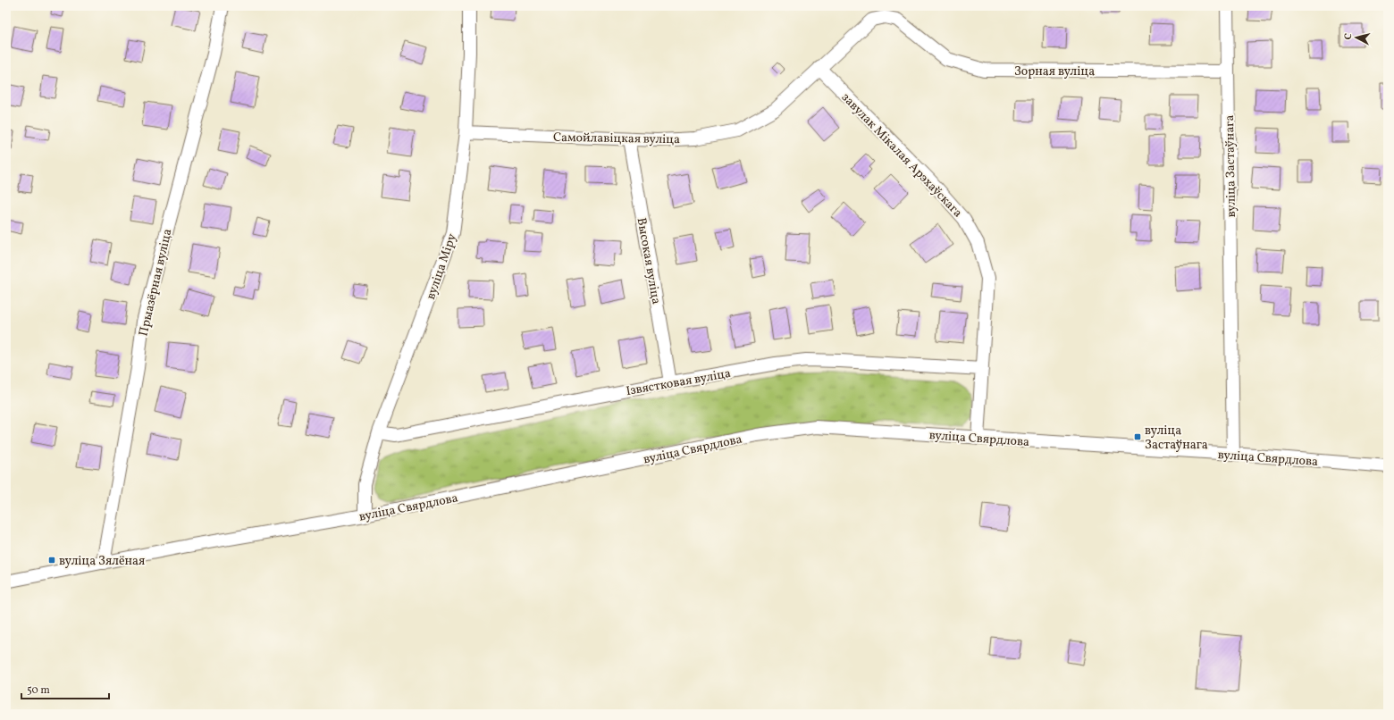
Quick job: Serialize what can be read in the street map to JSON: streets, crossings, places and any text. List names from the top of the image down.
{
  "streets": {
    "street": [
      "Зорная вуліца",
      "Самойлавіцкая вуліца",
      "завулак Мікалая Арэхаўскага",
      "вуліца Застаўнага",
      "Высокая вуліца",
      "вуліца Міру",
      "Прыазёрная вуліца",
      "Ізвястковая вуліца",
      "вуліца Свярдлова"
    ]
  },
  "crossings": [
    ["Зорная вуліца", "Самойлавіцкая вуліца"],
    ["Зорная вуліца", "вуліца Застаўнага"],
    ["Самойлавіцкая вуліца", "завулак Мікалая Арэхаўскага"],
    ["Самойлавіцкая вуліца", "Высокая вуліца"],
    ["Самойлавіцкая вуліца", "вуліца Міру"],
    ["завулак Мікалая Арэхаўскага", "Ізвястковая вуліца"],
    ["завулак Мікалая Арэхаўскага", "вуліца Свярдлова"],
    ["вуліца Застаўнага", "вуліца Свярдлова"],
    ["Высокая вуліца", "Ізвястковая вуліца"],
    ["вуліца Міру", "Ізвястковая вуліца"],
    ["вуліца Міру", "вуліца Свярдлова"],
    ["Прыазёрная вуліца", "вуліца Свярдлова"]
  ],
  "places": {
    "transit": ["вуліца Застаўнага", "вуліца Зялёная"]
  },
  "scale_bar": "50 m",
  "north": "left"
}
